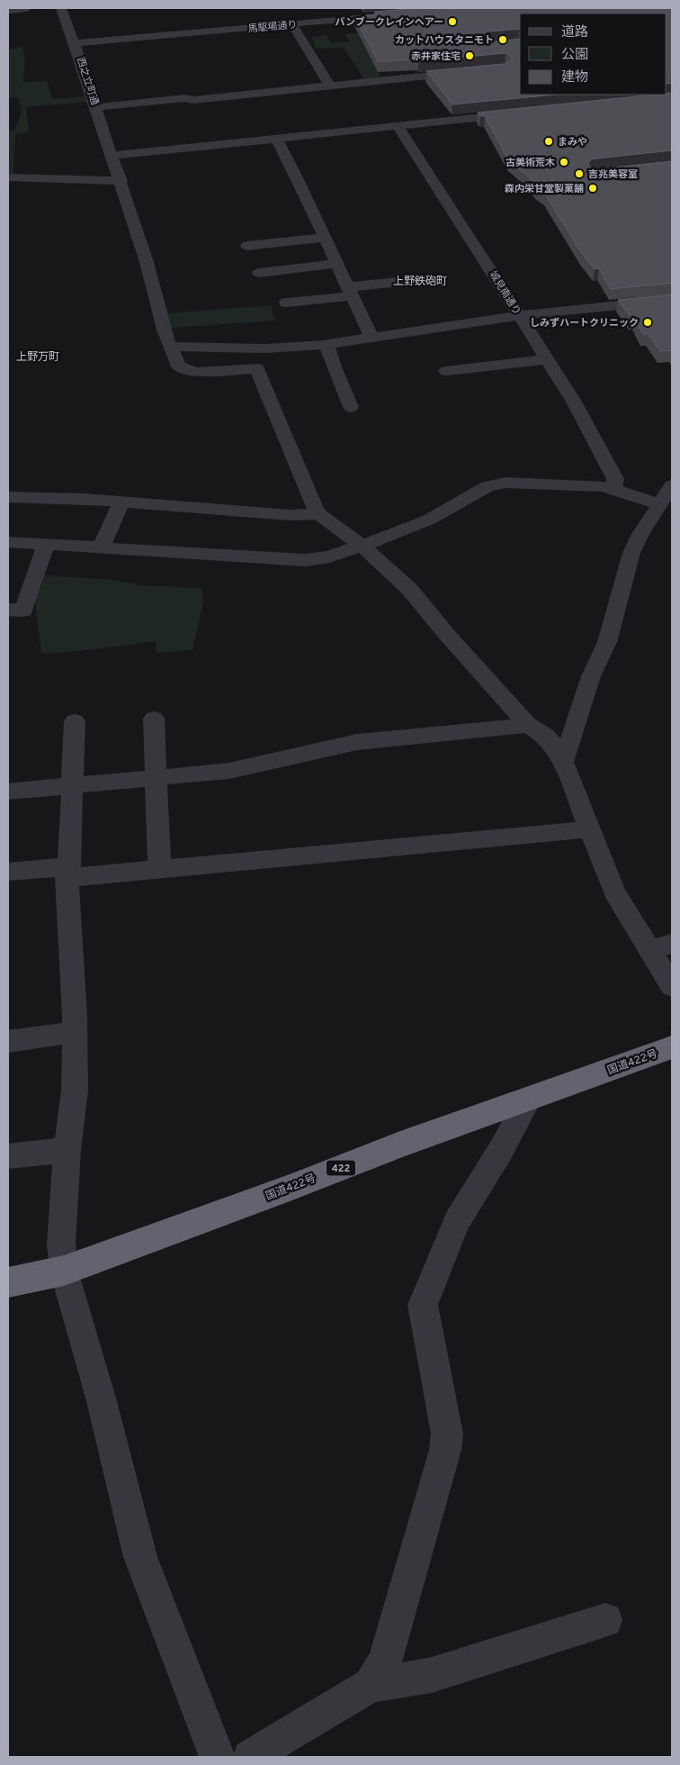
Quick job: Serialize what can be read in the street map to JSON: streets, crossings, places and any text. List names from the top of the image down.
{
  "streets": {
    "highway": ["国道422号", "422"],
    "street": ["馬駆場通り", "西之立町通", "城見南通り"]
  },
  "crossings": [
    ["馬駆場通り", "西之立町通"]
  ],
  "districts": ["上野鉄砲町", "上野万町"],
  "places": [
    "バンブークレインヘアー",
    "カットハウスタニモト",
    "赤井家住宅",
    "まみや",
    "古美術荒木",
    "吉兆美容室",
    "森内栄甘堂製菓舗",
    "しみずハートクリニック"
  ],
  "legend": ["道路", "公園", "建物"]
}
